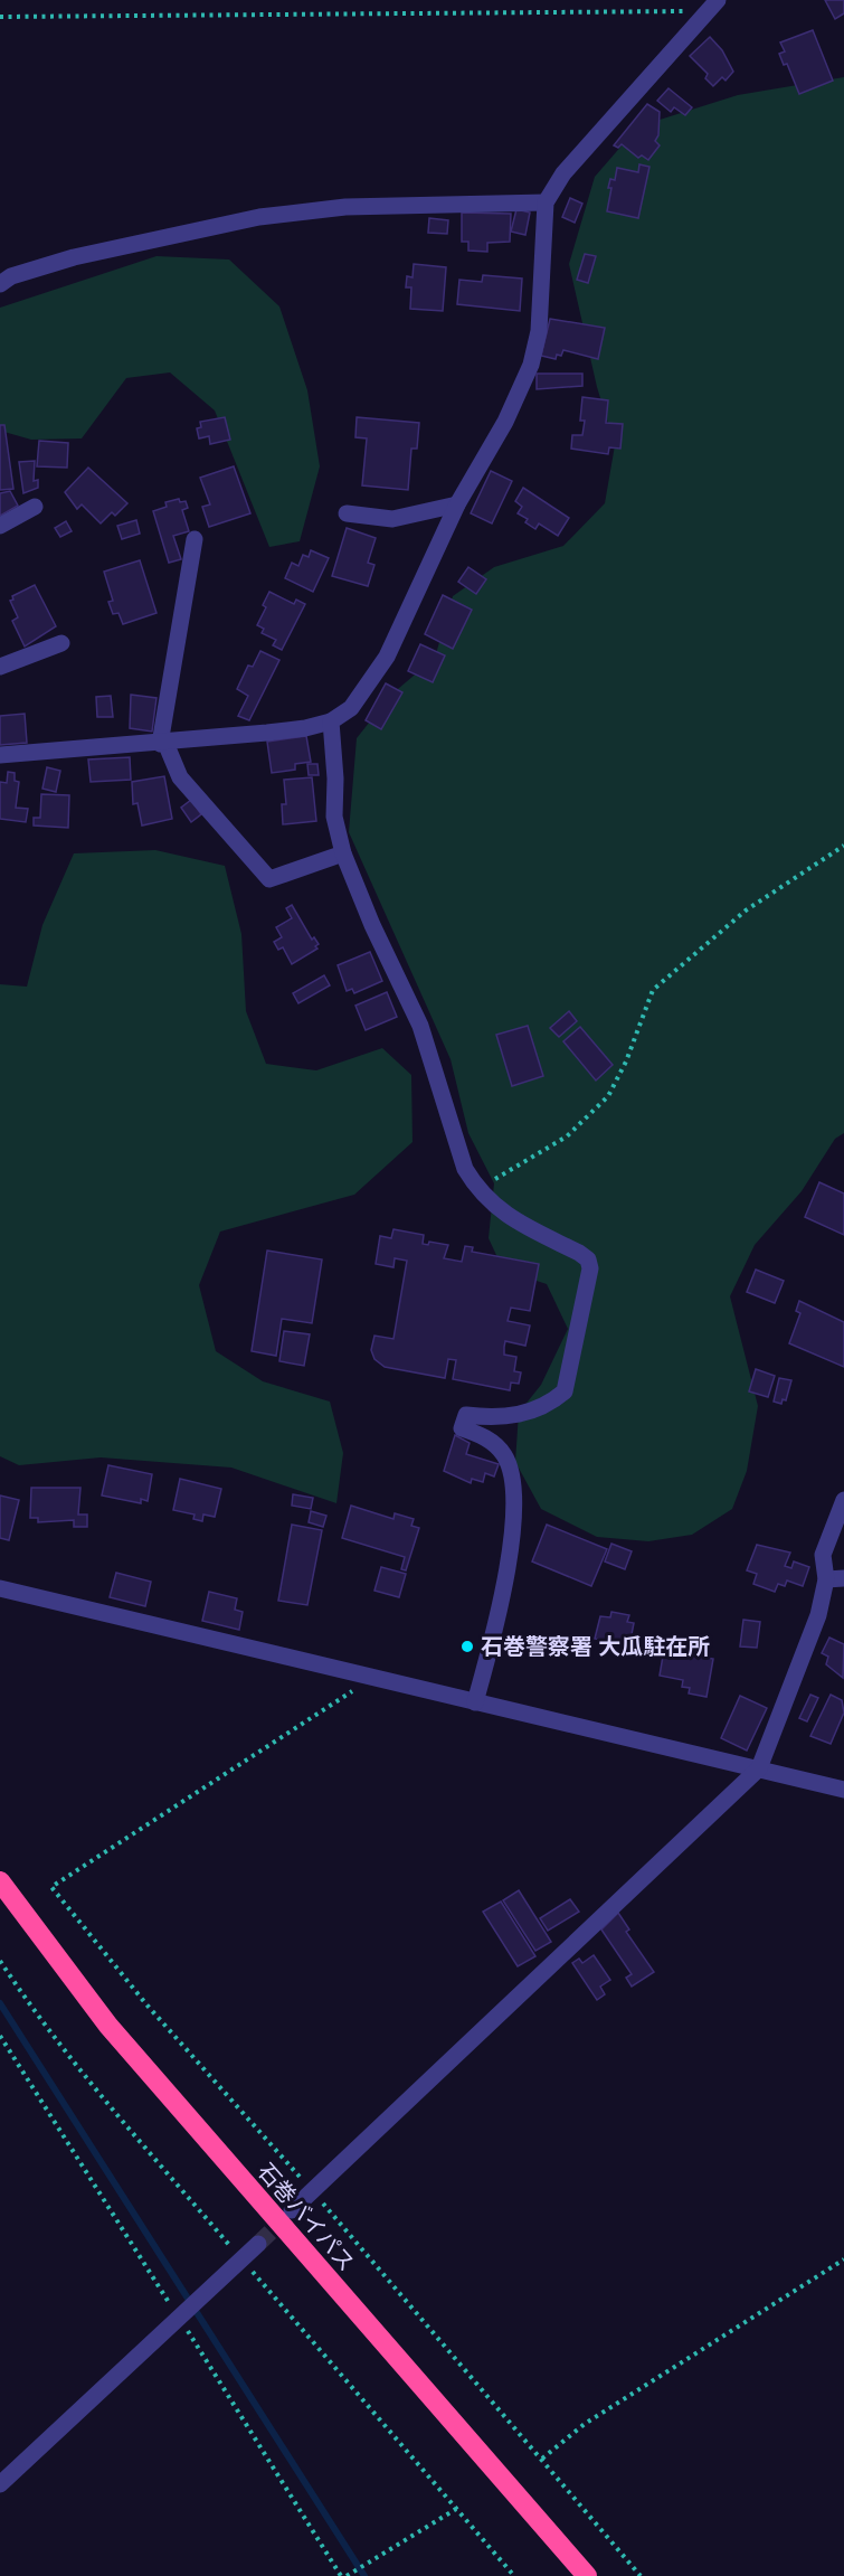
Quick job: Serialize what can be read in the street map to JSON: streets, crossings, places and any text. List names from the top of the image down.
{
  "streets": {
    "highway": ["石巻バイパス"]
  },
  "places": ["石巻警察署 大瓜駐在所"]
}
